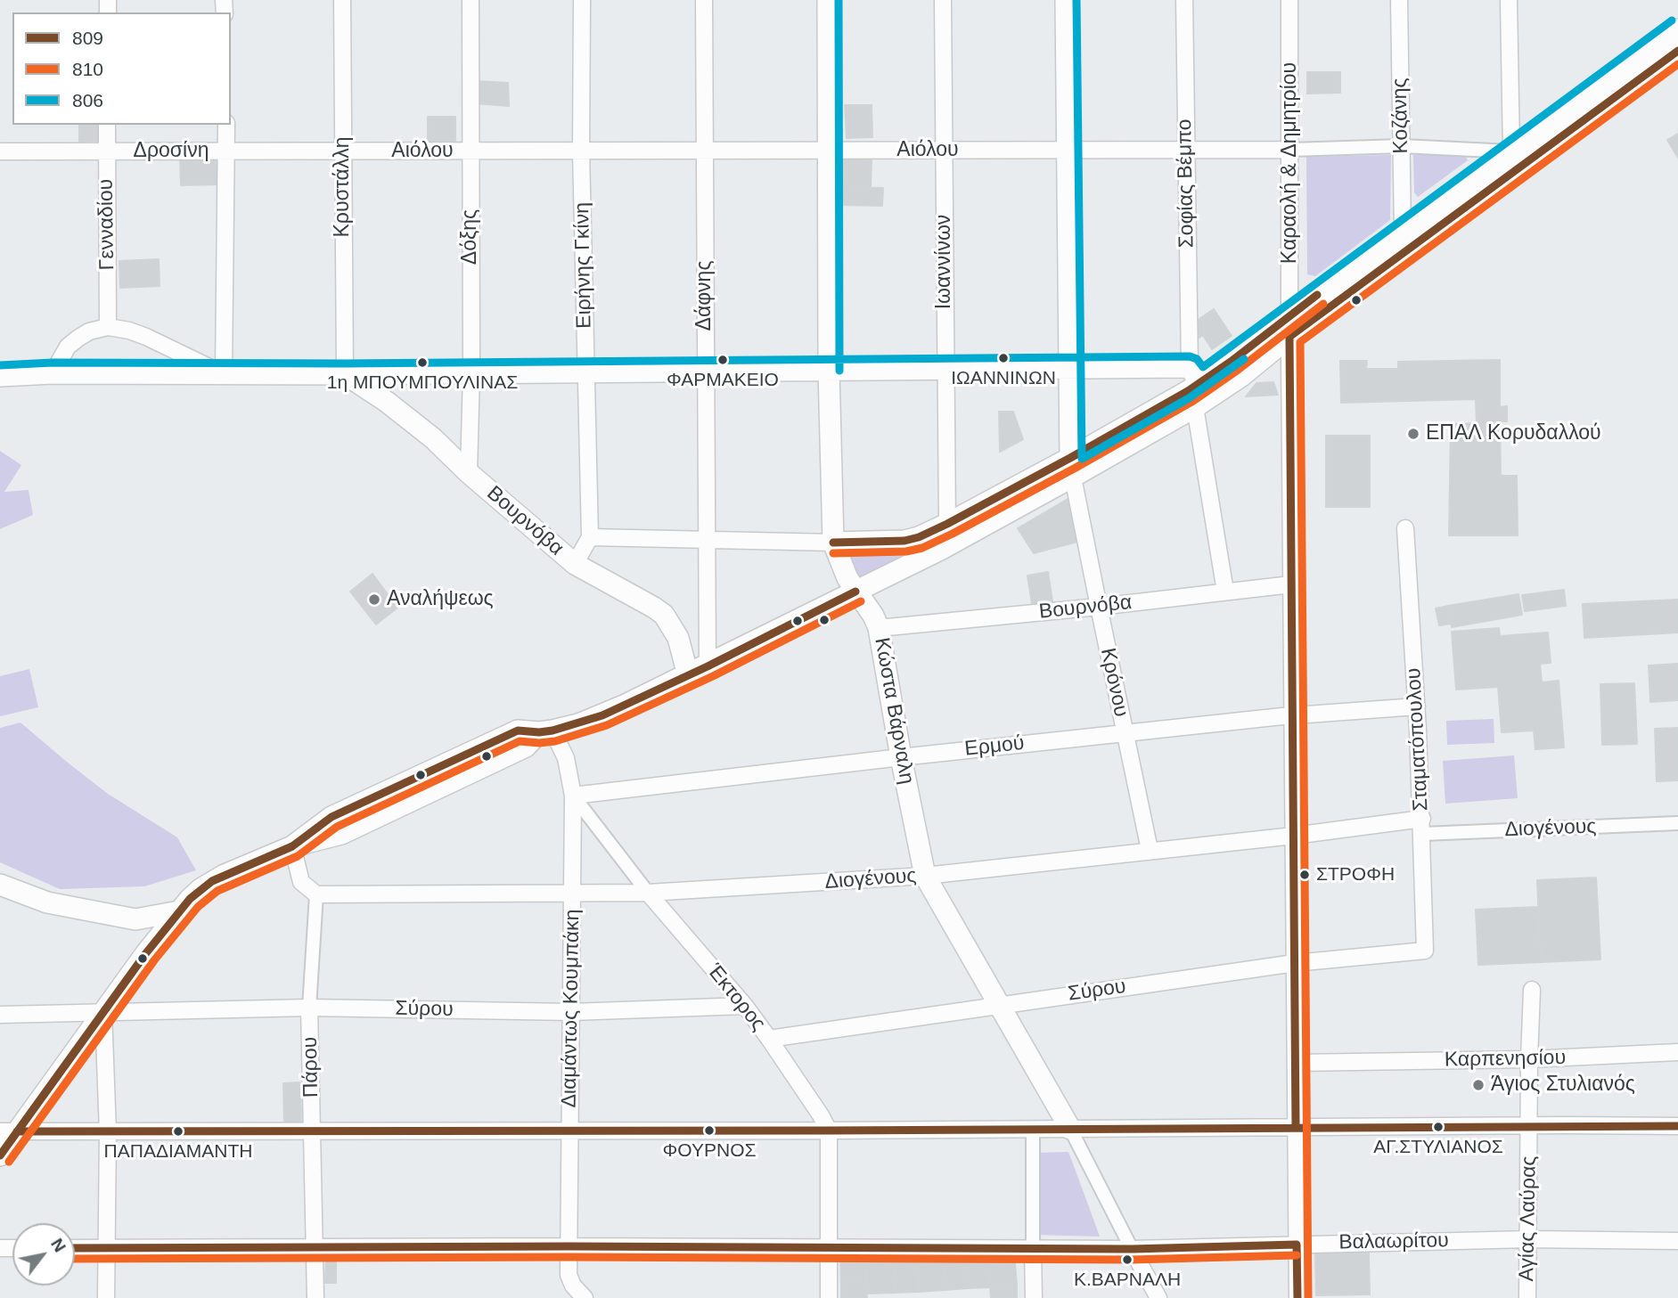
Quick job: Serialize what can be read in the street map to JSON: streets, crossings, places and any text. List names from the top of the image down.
{
  "streets": {
    "street": [
      "Κοζάνης",
      "Αιόλου",
      "Δροσίνη",
      "Καραολή & Δημητρίου",
      "Σοφίας Βέμπο",
      "Κρυστάλλη",
      "Γενναδίου",
      "Δόξης",
      "Ιωαννίνων",
      "Ειρήνης Γκίνη",
      "Δάφνης",
      "Βουρνόβα",
      "Κρόνου",
      "Κώστα Βάρναλη",
      "Σταματόπουλου",
      "Ερμού",
      "Διογένους",
      "Σύρου",
      "Έκτορος",
      "Διαμάντως Κουμπάκη",
      "Καρπενησίου",
      "Πάρου",
      "Αγίας Λαύρας",
      "Βαλαωρίτου"
    ]
  },
  "crossings": [
    ["Κοζάνης", "Αιόλου"],
    ["Αιόλου", "Δροσίνη"],
    ["Αιόλου", "Καραολή & Δημητρίου"],
    ["Αιόλου", "Σοφίας Βέμπο"],
    ["Αιόλου", "Κρυστάλλη"],
    ["Αιόλου", "Δόξης"],
    ["Αιόλου", "Ιωαννίνων"],
    ["Αιόλου", "Ειρήνης Γκίνη"],
    ["Αιόλου", "Δάφνης"],
    ["Αιόλου", "Κώστα Βάρναλη"],
    ["Δροσίνη", "Κρυστάλλη"],
    ["Δροσίνη", "Γενναδίου"],
    ["Καραολή & Δημητρίου", "Βουρνόβα"],
    ["Καραολή & Δημητρίου", "Ερμού"],
    ["Καραολή & Δημητρίου", "Διογένους"],
    ["Καραολή & Δημητρίου", "Σύρου"],
    ["Καραολή & Δημητρίου", "Καρπενησίου"],
    ["Καραολή & Δημητρίου", "Βαλαωρίτου"],
    ["Κρυστάλλη", "Βουρνόβα"],
    ["Δόξης", "Βουρνόβα"],
    ["Ειρήνης Γκίνη", "Βουρνόβα"],
    ["Δάφνης", "Βουρνόβα"],
    ["Βουρνόβα", "Κρόνου"],
    ["Βουρνόβα", "Κώστα Βάρναλη"],
    ["Κρόνου", "Ερμού"],
    ["Κρόνου", "Διογένους"],
    ["Κώστα Βάρναλη", "Ερμού"],
    ["Κώστα Βάρναλη", "Διογένους"],
    ["Κώστα Βάρναλη", "Σύρου"],
    ["Κώστα Βάρναλη", "Βαλαωρίτου"],
    ["Σταματόπουλου", "Ερμού"],
    ["Σταματόπουλου", "Διογένους"],
    ["Σταματόπουλου", "Σύρου"],
    ["Ερμού", "Έκτορος"],
    ["Ερμού", "Διαμάντως Κουμπάκη"],
    ["Διογένους", "Έκτορος"],
    ["Διογένους", "Διαμάντως Κουμπάκη"],
    ["Διογένους", "Πάρου"],
    ["Σύρου", "Έκτορος"],
    ["Σύρου", "Διαμάντως Κουμπάκη"],
    ["Σύρου", "Πάρου"],
    ["Έκτορος", "Διαμάντως Κουμπάκη"],
    ["Διαμάντως Κουμπάκη", "Βαλαωρίτου"],
    ["Καρπενησίου", "Αγίας Λαύρας"],
    ["Πάρου", "Βαλαωρίτου"],
    ["Αγίας Λαύρας", "Βαλαωρίτου"]
  ],
  "places": [
    "ΙΩΑΝΝΙΝΩΝ",
    "ΦΑΡΜΑΚΕΙΟ",
    "1η ΜΠΟΥΜΠΟΥΛΙΝΑΣ",
    "ΕΠΑΛ Κορυδαλλού",
    "Αναλήψεως",
    "ΣΤΡΟΦΗ",
    "Άγιος Στυλιανός",
    "ΑΓ.ΣΤΥΛΙΑΝΟΣ",
    "ΦΟΥΡΝΟΣ",
    "ΠΑΠΑΔΙΑΜΑΝΤΗ",
    "Κ.ΒΑΡΝΑΛΗ"
  ],
  "lines": ["transit line 806", "transit line 809", "transit line 810"],
  "legend": ["809", "810", "806"],
  "north": "top right"
}
